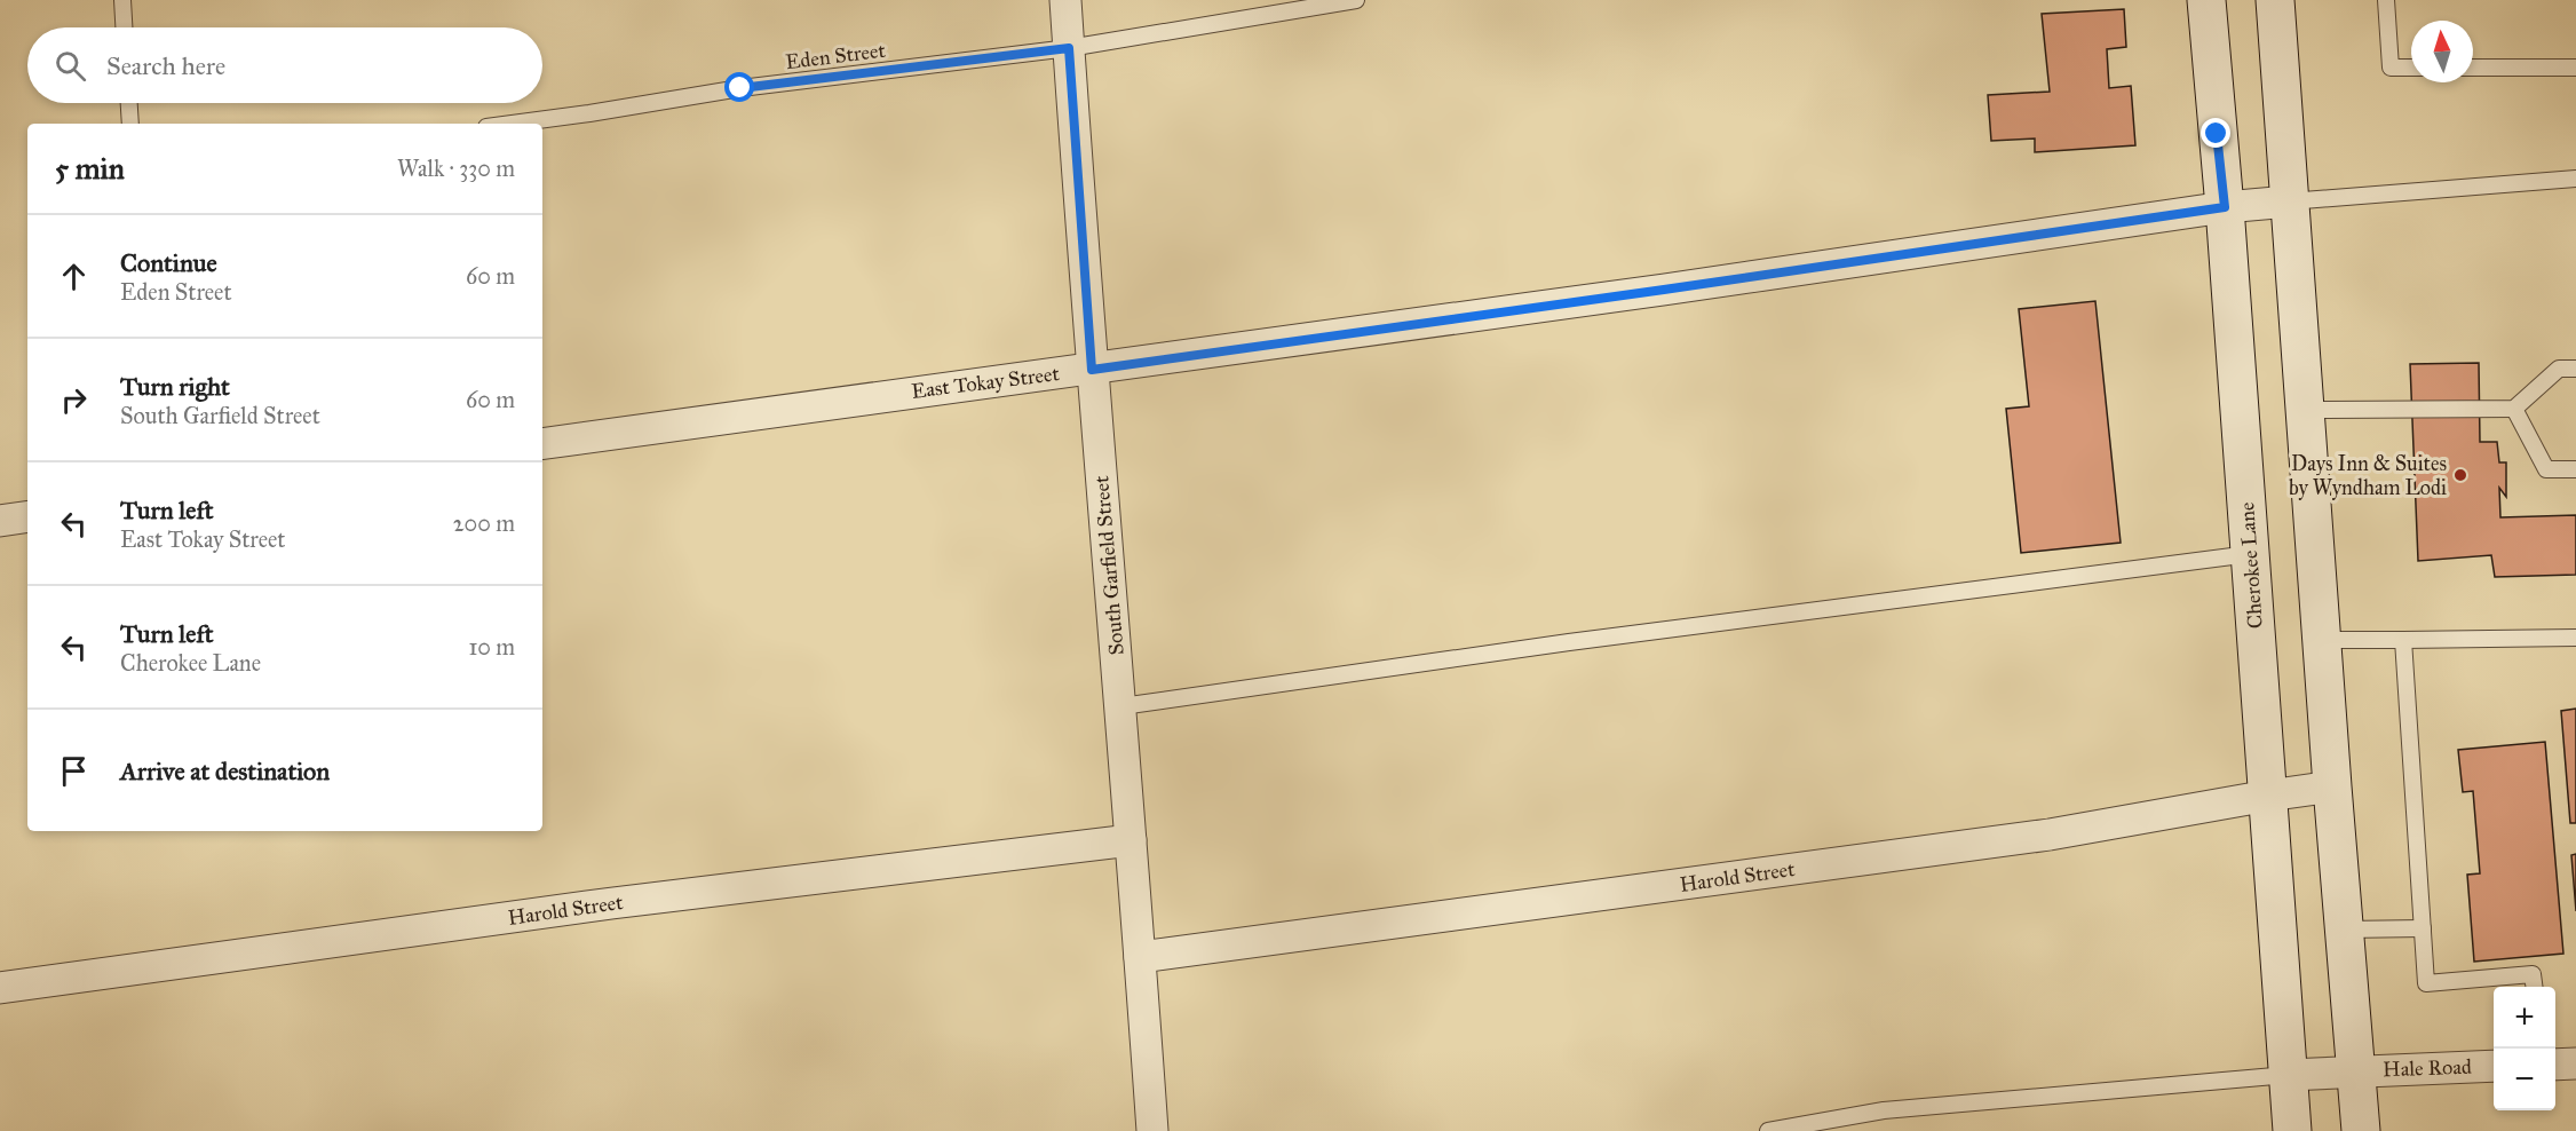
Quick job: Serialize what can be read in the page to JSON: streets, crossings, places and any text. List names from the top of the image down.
{
  "streets": {
    "main road": ["Cherokee Lane"],
    "street": [
      "East Tokay Street",
      "South Garfield Street",
      "Harold Street",
      "Hale Road"
    ],
    "lane": ["Eden Street"]
  },
  "crossings": [
    ["Eden Street", "South Garfield Street"],
    ["East Tokay Street", "South Garfield Street"],
    ["East Tokay Street", "Cherokee Lane"],
    ["South Garfield Street", "Harold Street"],
    ["Cherokee Lane", "Harold Street"],
    ["Cherokee Lane", "Hale Road"]
  ],
  "places": ["Days Inn & Suites by Wyndham Lodi"],
  "north": "top",
  "page": {
    "search": "Search here",
    "heading": ["5 min", "Walk · 330 m"],
    "list": [
      ["Continue", "Eden Street", "60 m"],
      ["Turn right", "South Garfield Street", "60 m"],
      ["Turn left", "East Tokay Street", "200 m"],
      ["Turn left", "Cherokee Lane", "10 m"],
      "Arrive at destination"
    ],
    "map_buttons": ["+", "−"]
  }
}
